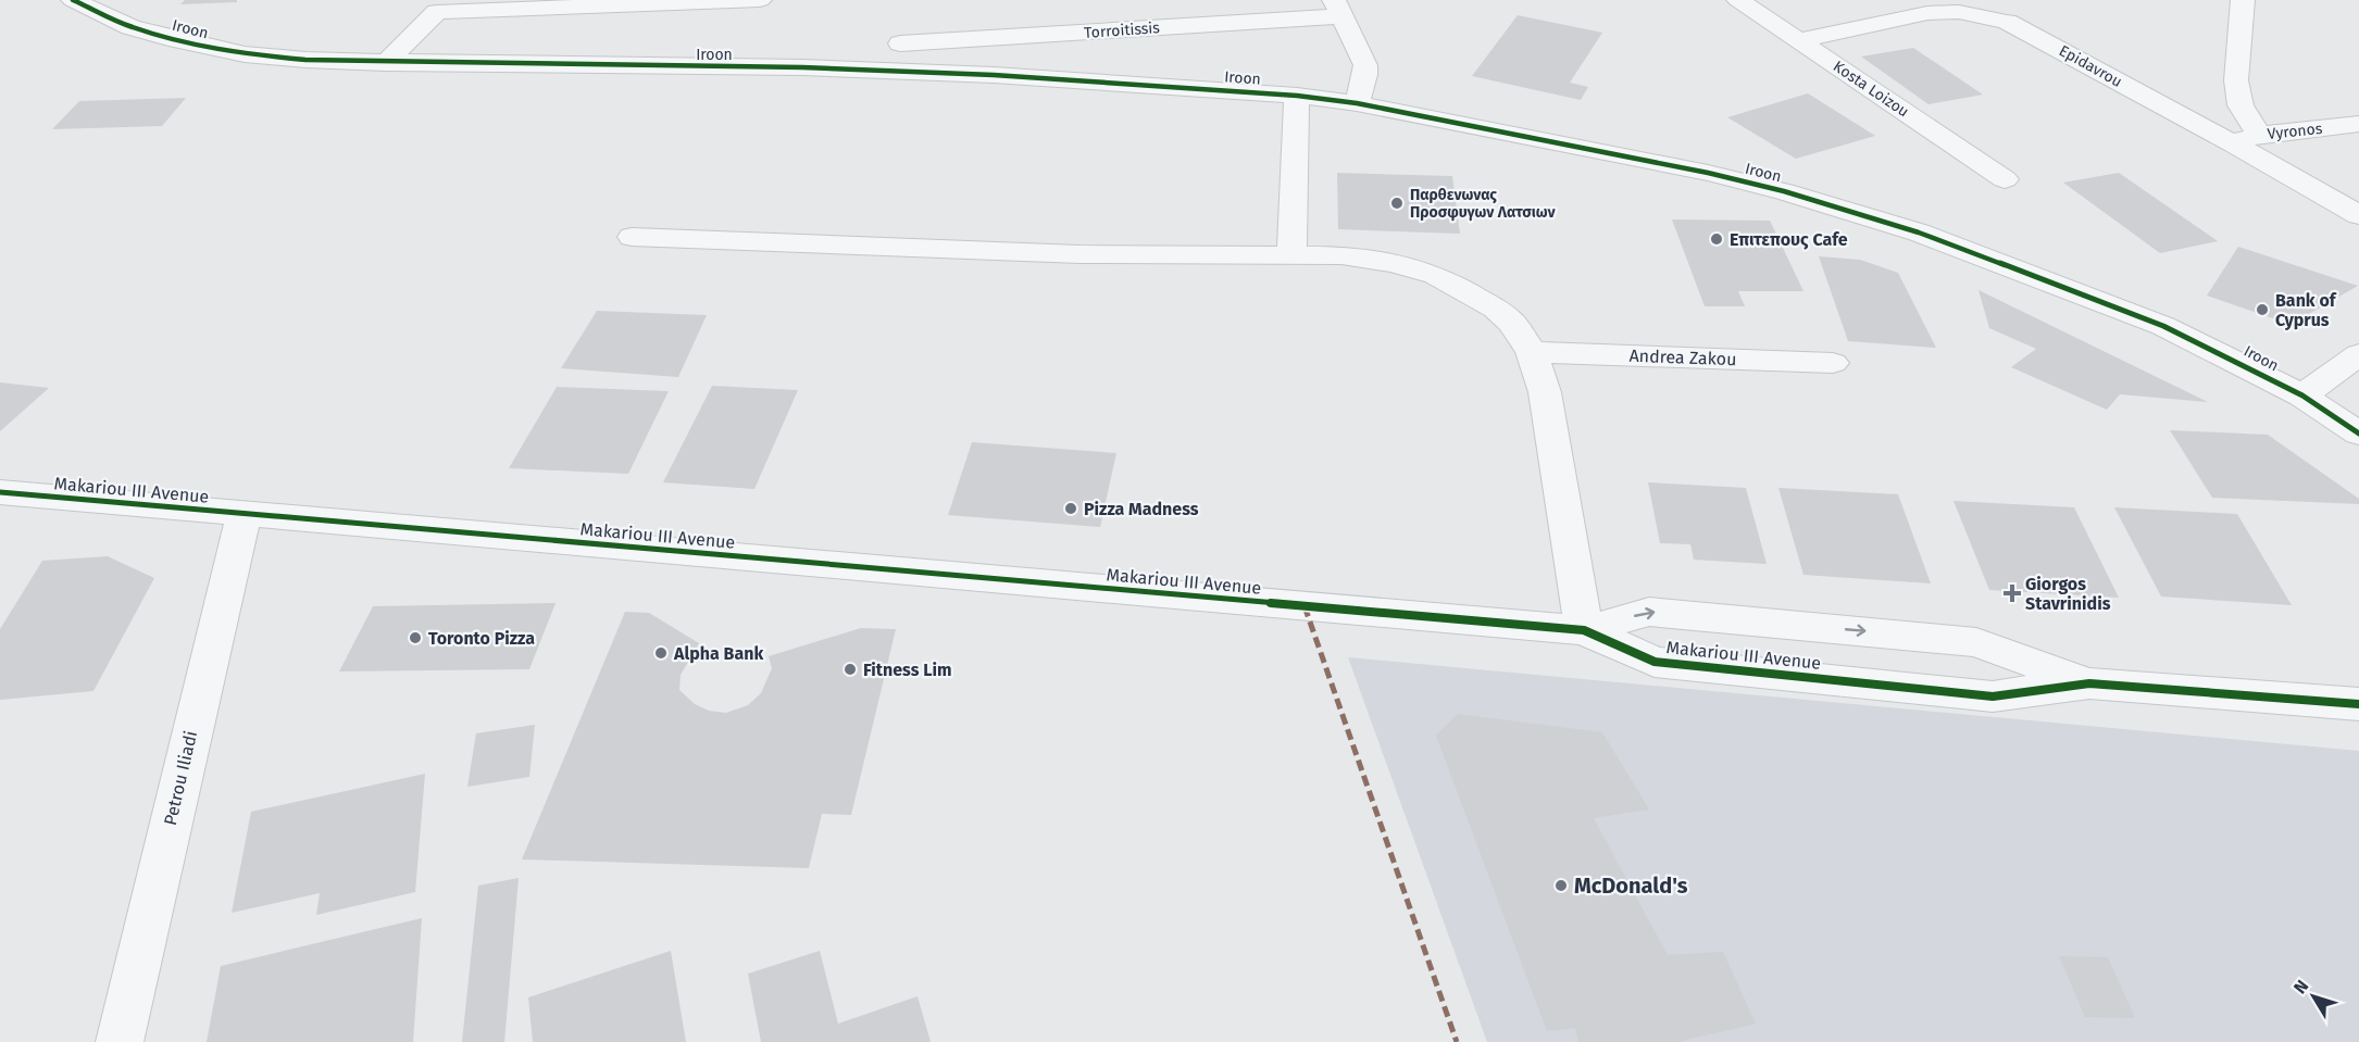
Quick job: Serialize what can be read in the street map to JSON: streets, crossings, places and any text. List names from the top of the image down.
{
  "streets": {
    "street": [
      "Iroon",
      "Torroitissis",
      "Epidavrou",
      "Kosta Loizou",
      "Vyronos",
      "Andrea Zakou",
      "Makariou III Avenue",
      "Petrou Iliadi"
    ]
  },
  "crossings": [
    ["Epidavrou", "Kosta Loizou"],
    ["Epidavrou", "Vyronos"],
    ["Makariou III Avenue", "Petrou Iliadi"]
  ],
  "places": {
    "other": [
      "Παρθενωνας Προσφυγων Λατσιων",
      "Επιτεπους Cafe",
      "Bank of Cyprus",
      "Pizza Madness",
      "Toronto Pizza",
      "Alpha Bank",
      "Fitness Lim",
      "McDonald's"
    ],
    "health": ["Giorgos Stavrinidis"]
  },
  "north": "top left"
}
